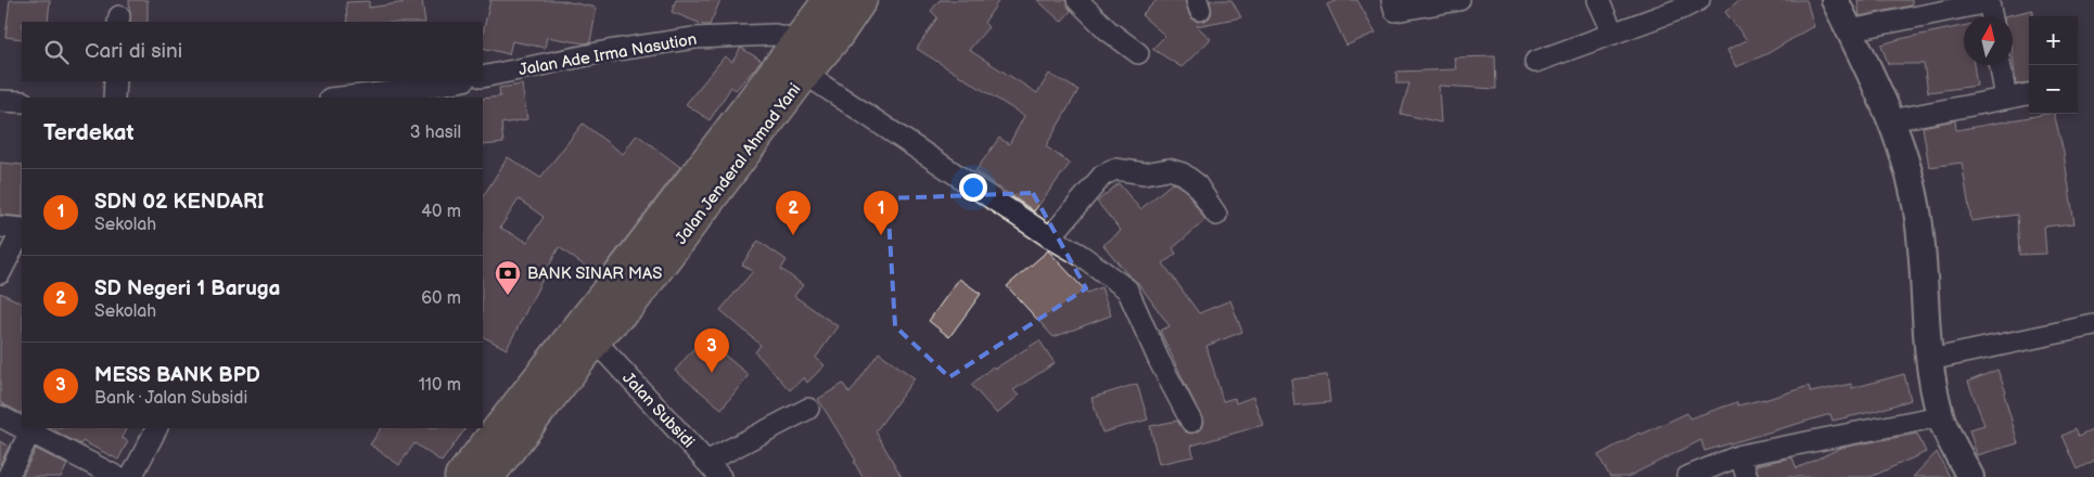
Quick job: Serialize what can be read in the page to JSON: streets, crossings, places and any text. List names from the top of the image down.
{
  "streets": {
    "highway": ["Jalan Jenderal Ahmad Yani"],
    "street": ["Jalan Ade Irma Nasution", "Jalan Subsidi"]
  },
  "crossings": [
    ["Jalan Ade Irma Nasution", "Jalan Jenderal Ahmad Yani"],
    ["Jalan Jenderal Ahmad Yani", "Jalan Subsidi"]
  ],
  "places": {
    "bank": ["BANK SINAR MAS"]
  },
  "north": "top",
  "page": {
    "map_buttons": ["+", "−"],
    "search": "Cari di sini",
    "heading": ["Terdekat", "3 hasil"],
    "list": [
      {
        "mark": "1",
        "name": "SDN 02 KENDARI",
        "note": "Sekolah",
        "value": "40 m"
      },
      {
        "mark": "2",
        "name": "SD Negeri 1 Baruga",
        "note": "Sekolah",
        "value": "60 m"
      },
      {
        "mark": "3",
        "name": "MESS BANK BPD",
        "note": "Bank · Jalan Subsidi",
        "value": "110 m"
      }
    ],
    "pins": ["1", "2", "3"]
  }
}
